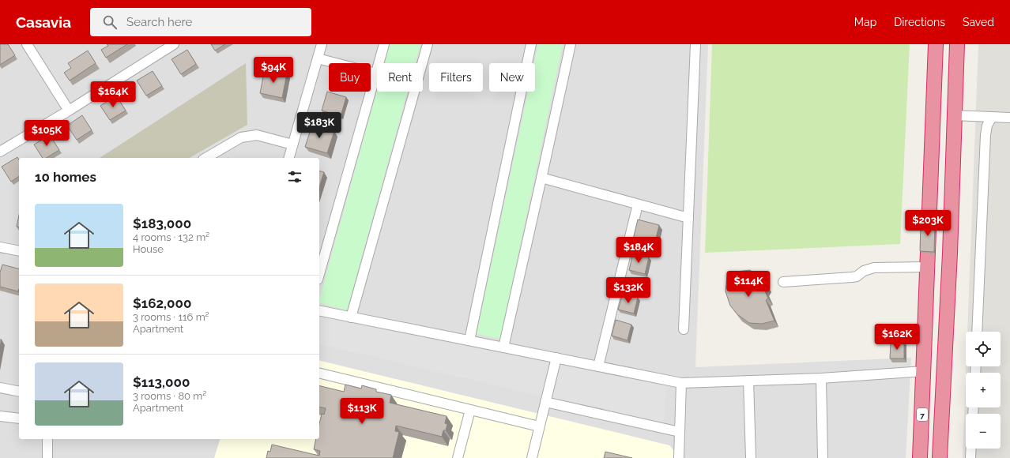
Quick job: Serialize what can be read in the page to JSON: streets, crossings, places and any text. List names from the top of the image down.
{
  "streets": {
    "highway": ["7"]
  },
  "page": {
    "header": "Casavia",
    "search": "Search here",
    "nav": ["Map", "Directions", "Saved"],
    "price": [
      "$94K",
      "$164K",
      "$183K",
      "$105K",
      "$203K",
      "$184K",
      "$114K",
      "$132K",
      "$162K",
      "$113K"
    ],
    "chip": [
      "Buy",
      "Rent",
      "Filters",
      "New"
    ],
    "heading": "10 homes",
    "list": [
      {
        "name": "$183,000",
        "note": "4 rooms · 132 m² · House"
      },
      {
        "name": "$162,000",
        "note": "3 rooms · 116 m² · Apartment"
      },
      {
        "name": "$113,000",
        "note": "3 rooms · 80 m² · Apartment"
      }
    ],
    "map_buttons": ["+", "−"]
  }
}
